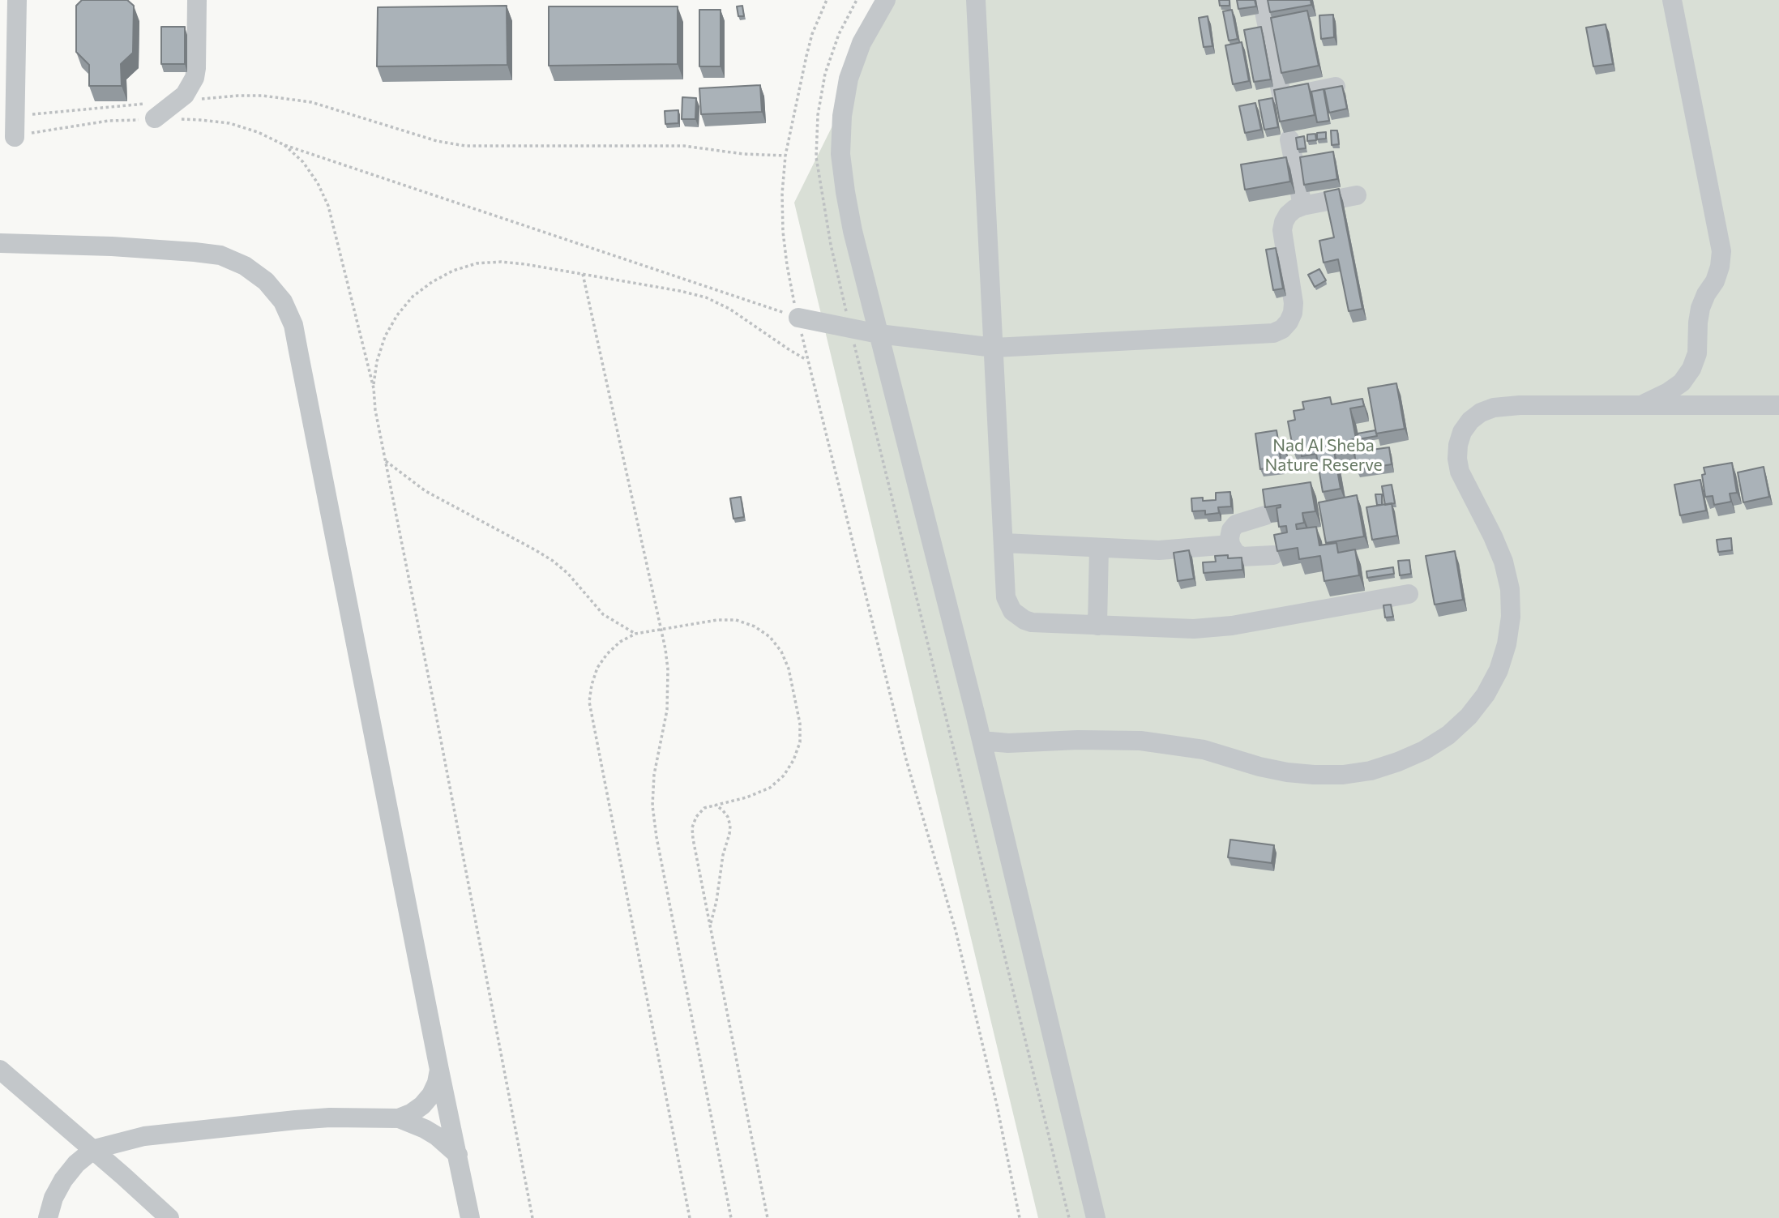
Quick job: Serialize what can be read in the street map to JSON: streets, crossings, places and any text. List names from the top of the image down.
{
  "parks": ["Nad Al Sheba Nature Reserve"]
}
